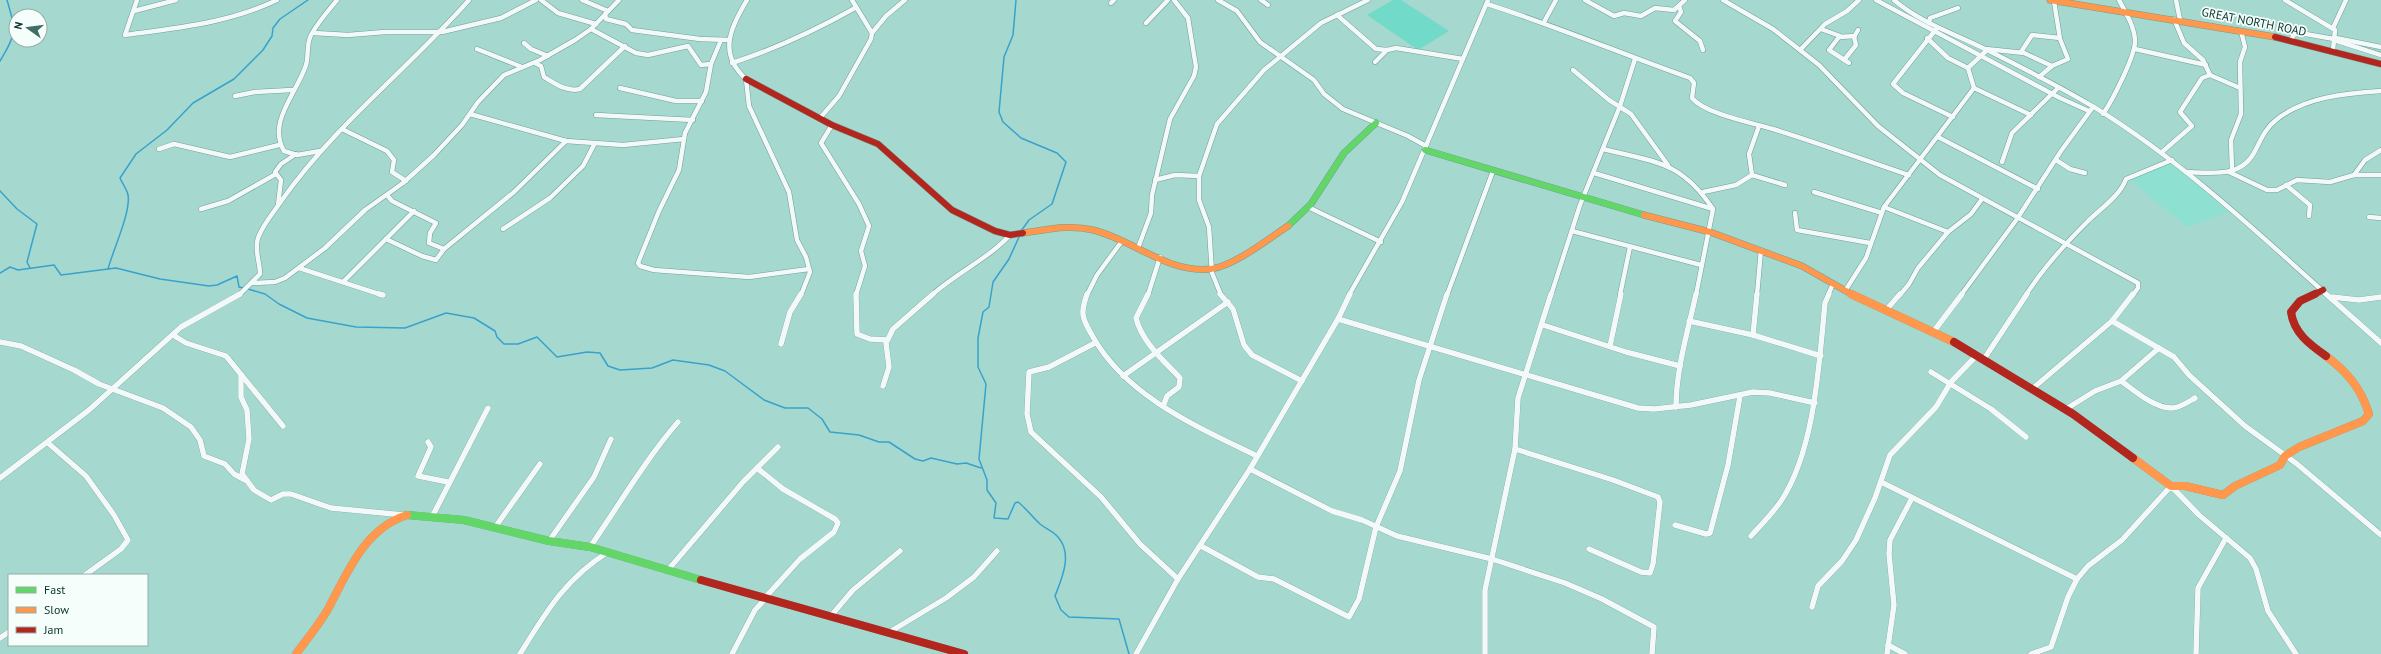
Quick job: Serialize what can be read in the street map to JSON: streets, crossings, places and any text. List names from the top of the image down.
{
  "streets": {
    "main road": ["GREAT NORTH ROAD"]
  },
  "legend": ["Fast", "Slow", "Jam"],
  "north": "left"
}
